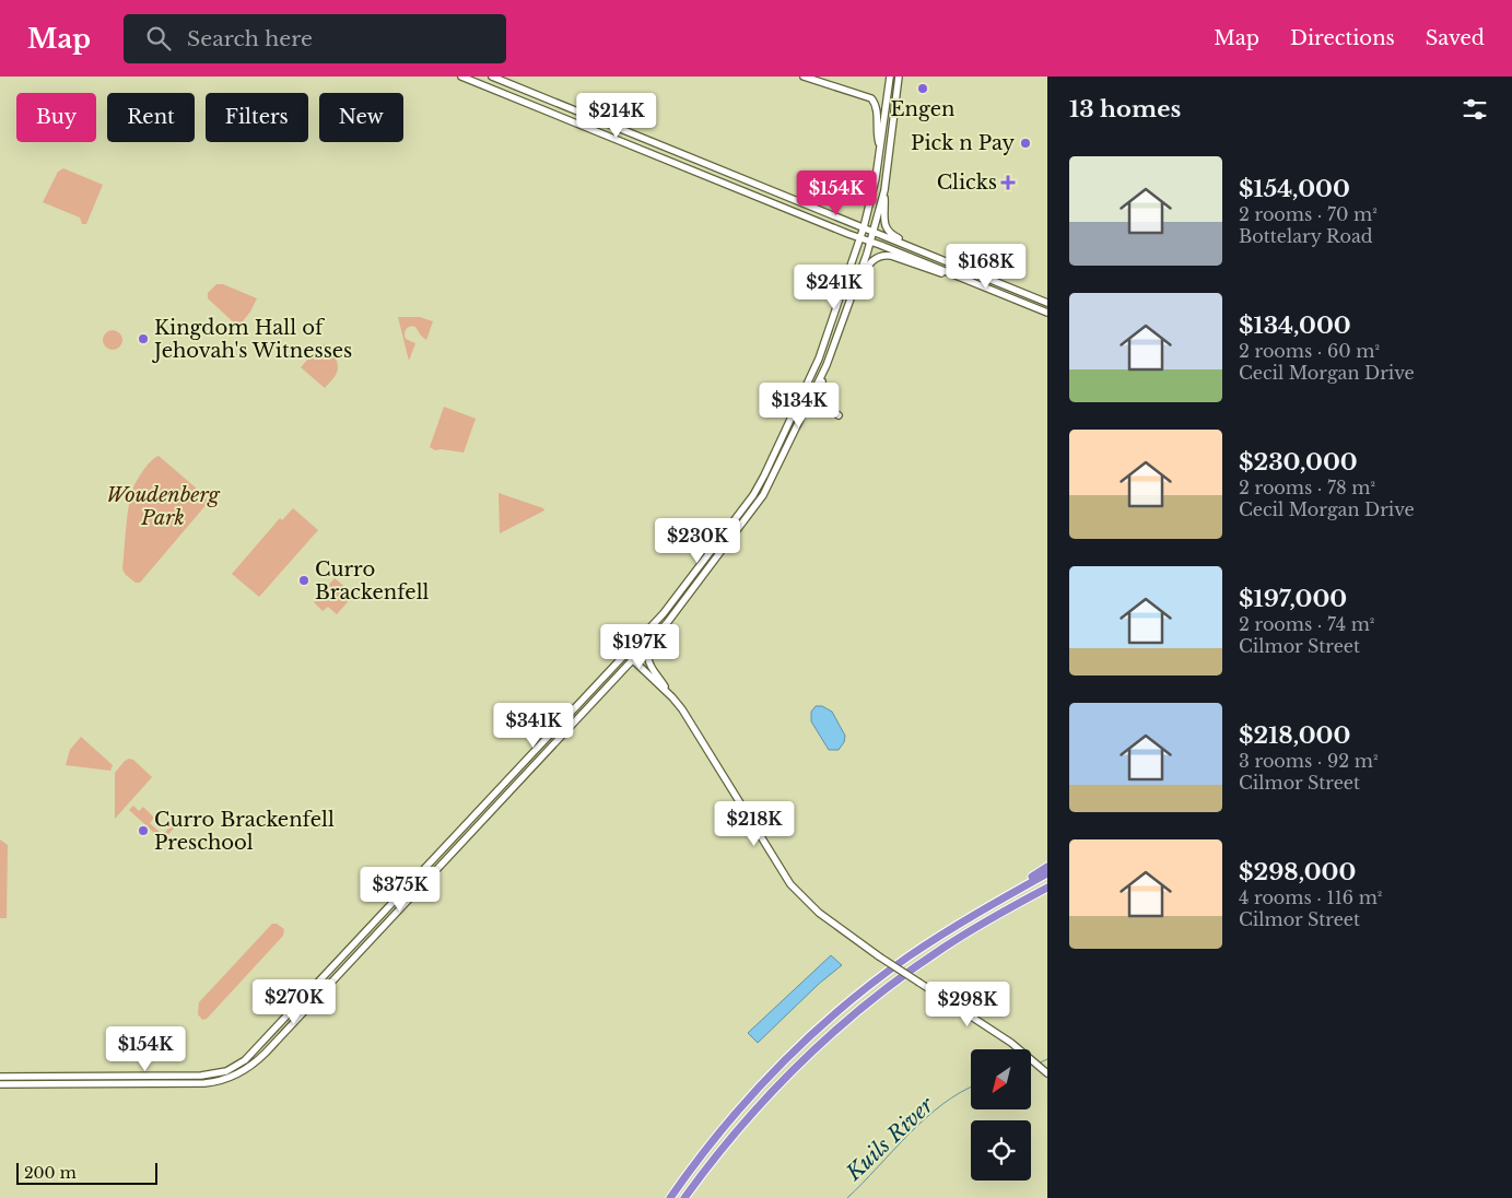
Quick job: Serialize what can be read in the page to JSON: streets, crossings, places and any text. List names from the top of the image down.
{
  "water": ["Kuils River"],
  "parks": ["Woudenberg Park"],
  "places": {
    "other": [
      "Engen",
      "Pick n Pay",
      "Kingdom Hall of Jehovah's Witnesses",
      "Curro Brackenfell",
      "Curro Brackenfell Preschool"
    ],
    "health": ["Clicks"]
  },
  "scale_bar": "200 m",
  "north": "bottom left",
  "page": {
    "header": "Map",
    "search": "Search here",
    "nav": ["Map", "Directions", "Saved"],
    "heading": "13 homes",
    "price": [
      "$214K",
      "$154K",
      "$168K",
      "$241K",
      "$134K",
      "$230K",
      "$197K",
      "$341K",
      "$218K",
      "$375K",
      "$270K",
      "$298K",
      "$154K"
    ],
    "chip": [
      "Buy",
      "Rent",
      "Filters",
      "New"
    ],
    "list": [
      {
        "name": "$154,000",
        "note": "2 rooms · 70 m² · Bottelary Road"
      },
      {
        "name": "$134,000",
        "note": "2 rooms · 60 m² · Cecil Morgan Drive"
      },
      {
        "name": "$230,000",
        "note": "2 rooms · 78 m² · Cecil Morgan Drive"
      },
      {
        "name": "$197,000",
        "note": "2 rooms · 74 m² · Cilmor Street"
      },
      {
        "name": "$218,000",
        "note": "3 rooms · 92 m² · Cilmor Street"
      },
      {
        "name": "$298,000",
        "note": "4 rooms · 116 m² · Cilmor Street"
      }
    ],
    "scale": "200 m"
  }
}
